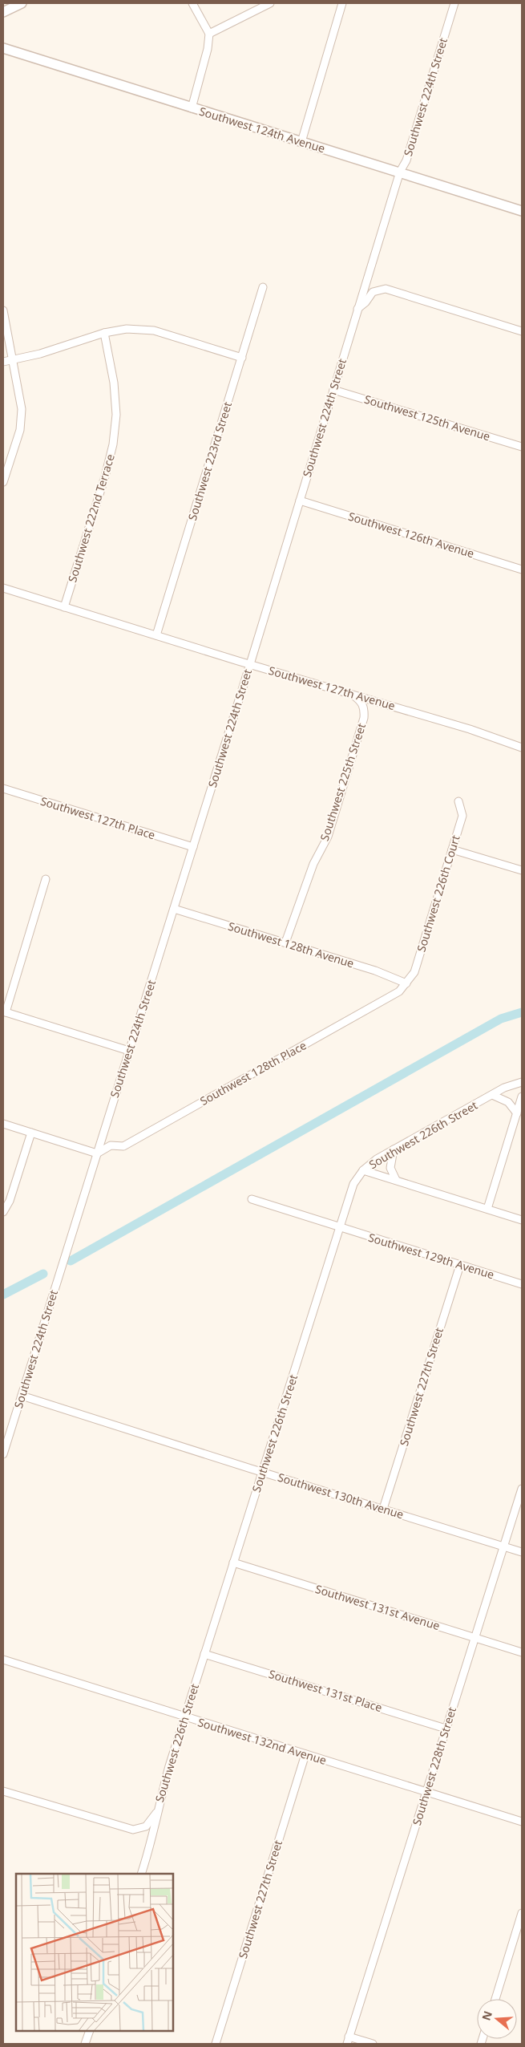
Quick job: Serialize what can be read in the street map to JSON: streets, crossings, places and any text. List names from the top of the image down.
{
  "streets": {
    "street": [
      "Southwest 224th Street",
      "Southwest 124th Avenue",
      "Southwest 125th Avenue",
      "Southwest 223rd Street",
      "Southwest 222nd Terrace",
      "Southwest 126th Avenue",
      "Southwest 127th Avenue",
      "Southwest 225th Street",
      "Southwest 127th Place",
      "Southwest 226th Court",
      "Southwest 128th Avenue",
      "Southwest 128th Place",
      "Southwest 226th Street",
      "Southwest 129th Avenue",
      "Southwest 227th Street",
      "Southwest 130th Avenue",
      "Southwest 131st Avenue",
      "Southwest 131st Place",
      "Southwest 132nd Avenue",
      "Southwest 228th Street"
    ]
  },
  "crossings": [
    ["Southwest 224th Street", "Southwest 124th Avenue"],
    ["Southwest 224th Street", "Southwest 125th Avenue"],
    ["Southwest 224th Street", "Southwest 126th Avenue"],
    ["Southwest 224th Street", "Southwest 127th Avenue"],
    ["Southwest 224th Street", "Southwest 127th Place"],
    ["Southwest 224th Street", "Southwest 128th Avenue"],
    ["Southwest 224th Street", "Southwest 128th Place"],
    ["Southwest 224th Street", "Southwest 130th Avenue"],
    ["Southwest 223rd Street", "Southwest 127th Avenue"],
    ["Southwest 222nd Terrace", "Southwest 127th Avenue"],
    ["Southwest 127th Avenue", "Southwest 225th Street"],
    ["Southwest 225th Street", "Southwest 128th Avenue"],
    ["Southwest 226th Court", "Southwest 128th Avenue"],
    ["Southwest 226th Court", "Southwest 128th Place"],
    ["Southwest 128th Avenue", "Southwest 128th Place"],
    ["Southwest 226th Street", "Southwest 129th Avenue"],
    ["Southwest 226th Street", "Southwest 130th Avenue"],
    ["Southwest 226th Street", "Southwest 131st Avenue"],
    ["Southwest 226th Street", "Southwest 131st Place"],
    ["Southwest 226th Street", "Southwest 132nd Avenue"],
    ["Southwest 129th Avenue", "Southwest 227th Street"],
    ["Southwest 227th Street", "Southwest 130th Avenue"],
    ["Southwest 227th Street", "Southwest 132nd Avenue"],
    ["Southwest 130th Avenue", "Southwest 228th Street"],
    ["Southwest 131st Avenue", "Southwest 228th Street"],
    ["Southwest 131st Place", "Southwest 228th Street"],
    ["Southwest 132nd Avenue", "Southwest 228th Street"]
  ],
  "north": "left"
}
